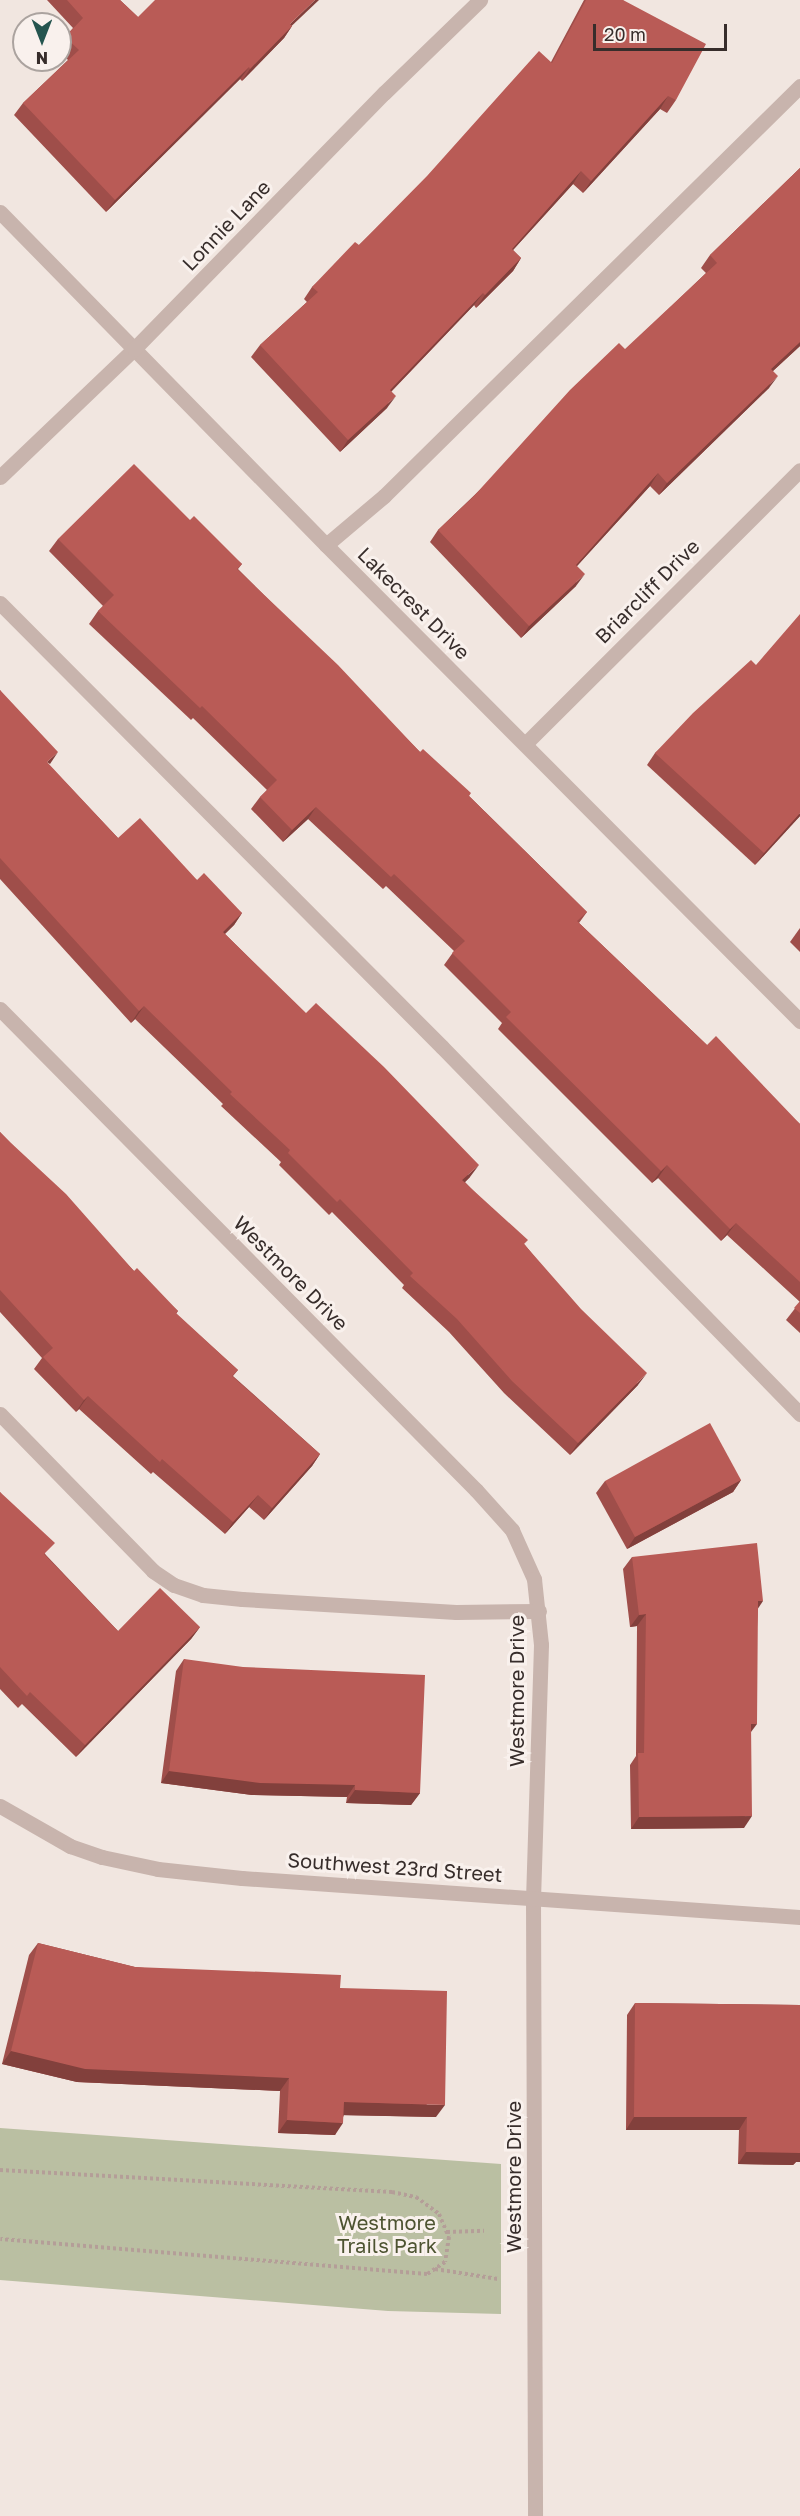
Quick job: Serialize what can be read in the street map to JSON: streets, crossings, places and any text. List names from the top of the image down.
{
  "streets": {
    "street": [
      "Lonnie Lane",
      "Briarcliff Drive",
      "Lakecrest Drive",
      "Westmore Drive",
      "Southwest 23rd Street"
    ]
  },
  "crossings": [
    ["Lonnie Lane", "Lakecrest Drive"],
    ["Briarcliff Drive", "Lakecrest Drive"],
    ["Westmore Drive", "Southwest 23rd Street"]
  ],
  "parks": ["Westmore Trails Park"],
  "scale_bar": "20 m",
  "north": "bottom"
}
